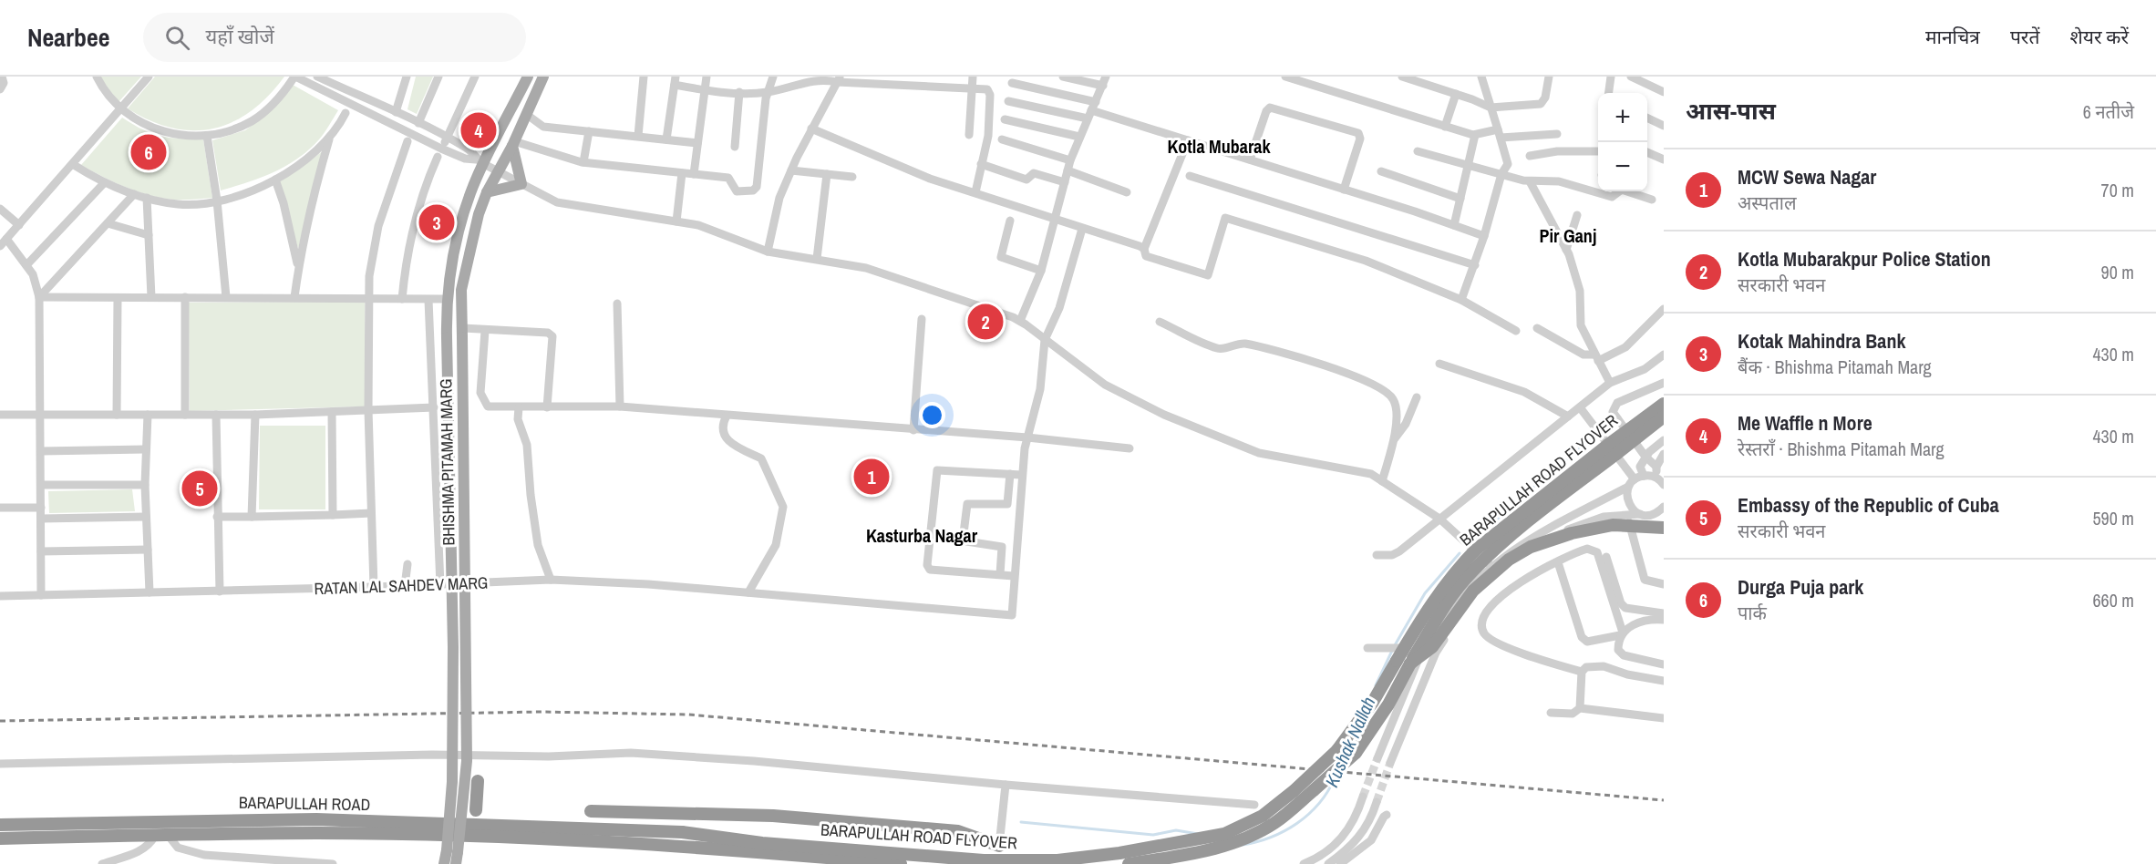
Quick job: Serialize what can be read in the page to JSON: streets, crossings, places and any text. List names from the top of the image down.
{
  "streets": {
    "highway": ["BARAPULLAH ROAD FLYOVER", "BARAPULLAH ROAD"],
    "main road": ["BHISHMA PITAMAH MARG"],
    "street": ["RATAN LAL SAHDEV MARG"]
  },
  "crossings": [
    ["BARAPULLAH ROAD FLYOVER", "BARAPULLAH ROAD"]
  ],
  "districts": ["Kotla Mubarak", "Pir Ganj", "Kasturba Nagar"],
  "water": ["Kushak Nallah"],
  "page": {
    "header": "Nearbee",
    "search": "यहाँ खोजें",
    "nav": ["मानचित्र", "परतें", "शेयर करें"],
    "heading": ["आस-पास", "6 नतीजे"],
    "map_buttons": ["+", "−"],
    "pins": [
      "4",
      "6",
      "3",
      "2",
      "1",
      "5"
    ],
    "list": [
      {
        "mark": "1",
        "name": "MCW Sewa Nagar",
        "note": "अस्पताल",
        "value": "70 m"
      },
      {
        "mark": "2",
        "name": "Kotla Mubarakpur Police Station",
        "note": "सरकारी भवन",
        "value": "90 m"
      },
      {
        "mark": "3",
        "name": "Kotak Mahindra Bank",
        "note": "बैंक · Bhishma Pitamah Marg",
        "value": "430 m"
      },
      {
        "mark": "4",
        "name": "Me Waffle n More",
        "note": "रेस्तराँ · Bhishma Pitamah Marg",
        "value": "430 m"
      },
      {
        "mark": "5",
        "name": "Embassy of the Republic of Cuba",
        "note": "सरकारी भवन",
        "value": "590 m"
      },
      {
        "mark": "6",
        "name": "Durga Puja park",
        "note": "पार्क",
        "value": "660 m"
      }
    ]
  }
}
